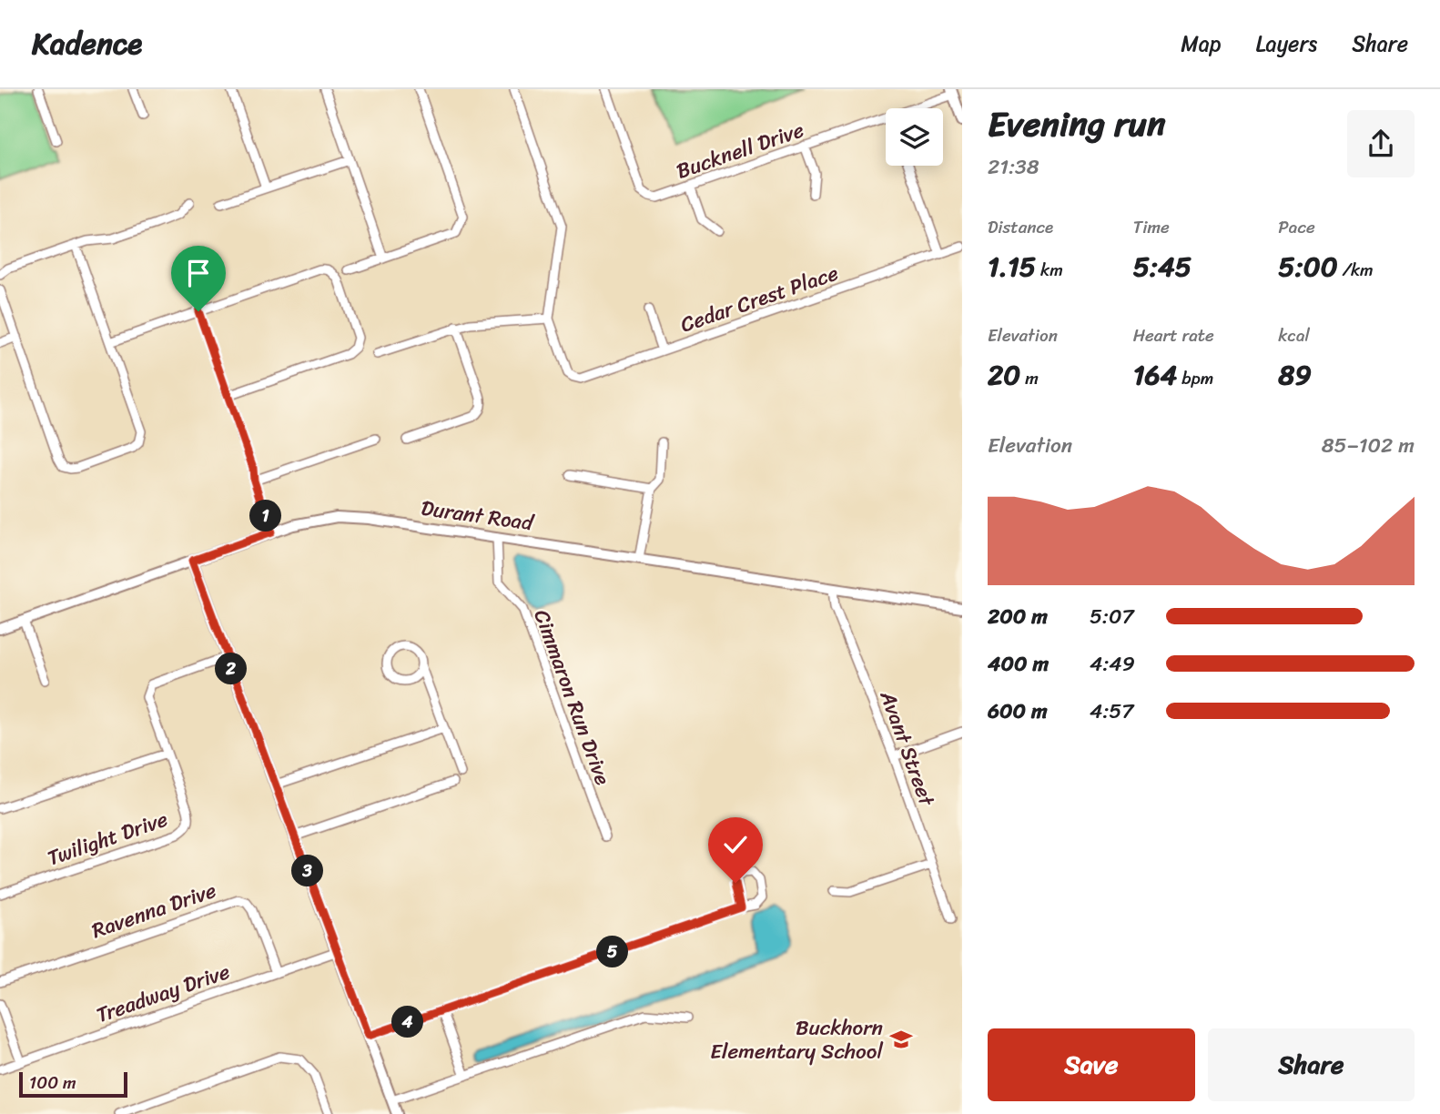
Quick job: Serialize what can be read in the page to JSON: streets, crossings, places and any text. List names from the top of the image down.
{
  "streets": {
    "street": [
      "Bucknell Drive",
      "Cedar Crest Place",
      "Durant Road",
      "Cimmaron Run Drive",
      "Avant Street",
      "Twilight Drive",
      "Ravenna Drive",
      "Treadway Drive"
    ]
  },
  "crossings": [
    ["Durant Road", "Cimmaron Run Drive"],
    ["Durant Road", "Avant Street"],
    ["Ravenna Drive", "Treadway Drive"]
  ],
  "places": {
    "school or university": ["Buckhorn Elementary School"]
  },
  "scale_bar": "100 m",
  "page": {
    "header": "Kadence",
    "nav": ["Map", "Layers", "Share"],
    "heading": ["Evening run", "21:38"],
    "stats": [
      ["Distance", "1.15 km"],
      ["Time", "5:45"],
      ["Pace", "5:00 /km"],
      ["Elevation", "20 m"],
      ["Heart rate", "164 bpm"],
      ["kcal", "89"]
    ],
    "chart": ["Elevation", "85–102 m"],
    "pins": [
      "1",
      "2",
      "3",
      "5",
      "4"
    ],
    "list": [
      {
        "name": "200 m",
        "note": "5:07"
      },
      {
        "name": "400 m",
        "note": "4:49"
      },
      {
        "name": "600 m",
        "note": "4:57"
      }
    ],
    "buttons": ["Save", "Share"],
    "scale": "100 m"
  }
}
